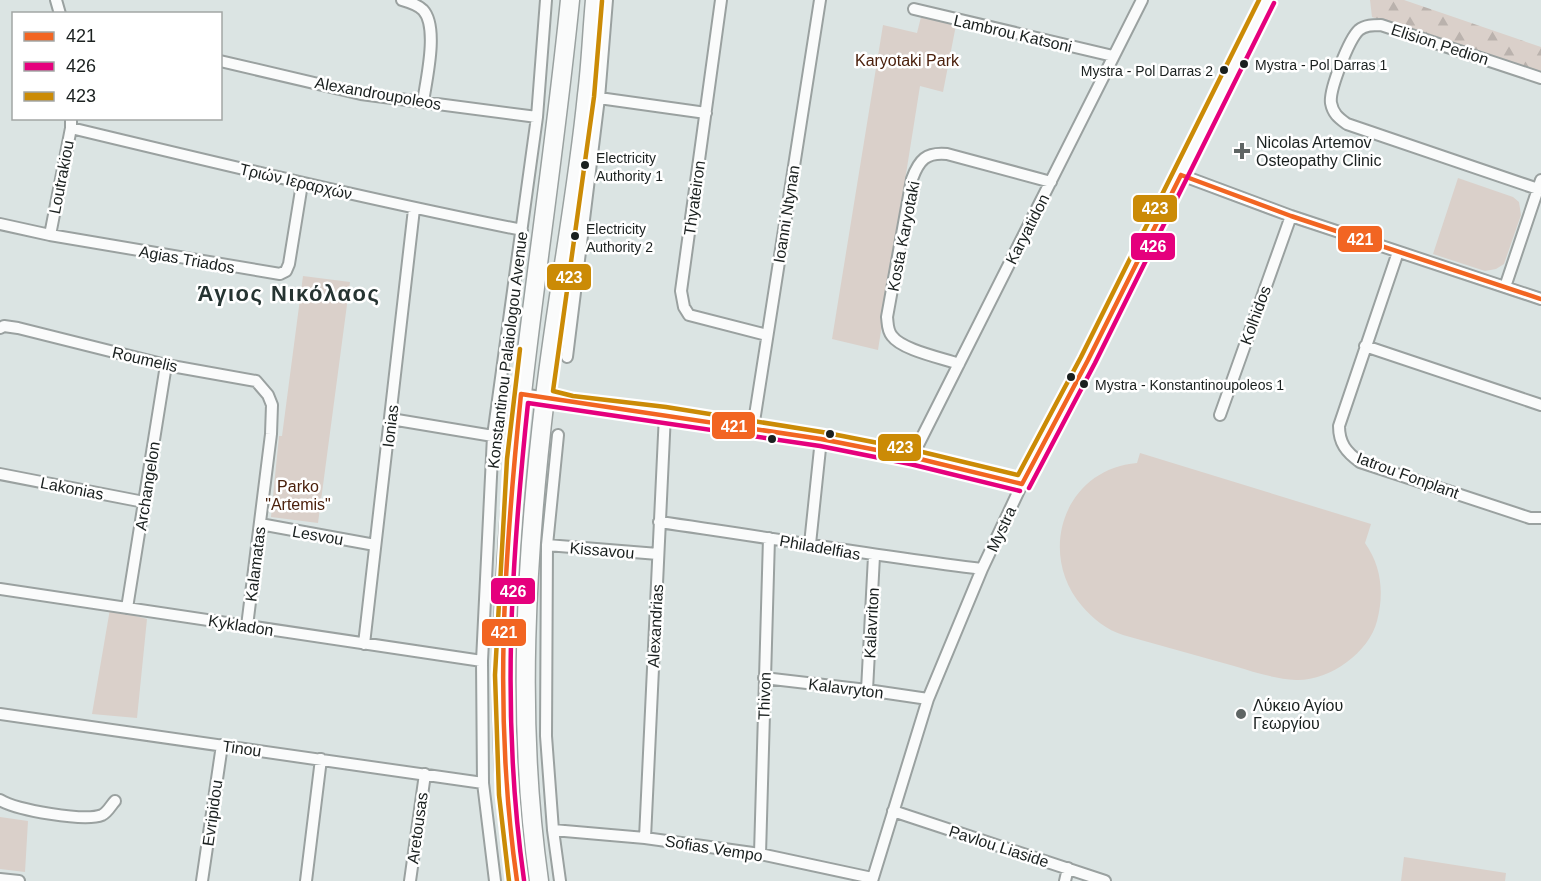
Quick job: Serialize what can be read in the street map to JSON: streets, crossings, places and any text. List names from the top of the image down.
{
  "streets": {
    "street": [
      "Lambrou Katsoni",
      "Elision Pedion",
      "Alexandroupoleos",
      "Loutrakiou",
      "Τριών Ιεραρχών",
      "Thyateiron",
      "Ioanni Ntynan",
      "Karyatidon",
      "Kosta Karyotaki",
      "Agias Triados",
      "Kolhidos",
      "Konstantinou Palaiologou Avenue",
      "Roumelis",
      "Ionias",
      "Iatrou Fonplant",
      "Archangelon",
      "Lakonias",
      "Mystra",
      "Lesvou",
      "Philadelfias",
      "Kissavou",
      "Kalamatas",
      "Kalavriton",
      "Kykladon",
      "Alexandrias",
      "Kalavryton",
      "Thivon",
      "Tinou",
      "Evripidou",
      "Aretousas",
      "Pavlou Liaside",
      "Sofias Vempo"
    ]
  },
  "crossings": [
    ["Lambrou Katsoni", "Karyatidon"],
    ["Alexandroupoleos", "Konstantinou Palaiologou Avenue"],
    ["Loutrakiou", "Τριών Ιεραρχών"],
    ["Loutrakiou", "Agias Triados"],
    ["Τριών Ιεραρχών", "Agias Triados"],
    ["Τριών Ιεραρχών", "Konstantinou Palaiologou Avenue"],
    ["Τριών Ιεραρχών", "Ionias"],
    ["Thyateiron", "Ioanni Ntynan"],
    ["Karyatidon", "Kosta Karyotaki"],
    ["Konstantinou Palaiologou Avenue", "Kykladon"],
    ["Konstantinou Palaiologou Avenue", "Tinou"],
    ["Roumelis", "Archangelon"],
    ["Roumelis", "Kalamatas"],
    ["Ionias", "Lesvou"],
    ["Ionias", "Kykladon"],
    ["Archangelon", "Lakonias"],
    ["Archangelon", "Kykladon"],
    ["Mystra", "Philadelfias"],
    ["Mystra", "Kalavryton"],
    ["Mystra", "Pavlou Liaside"],
    ["Mystra", "Sofias Vempo"],
    ["Lesvou", "Kalamatas"],
    ["Philadelfias", "Kalavriton"],
    ["Philadelfias", "Alexandrias"],
    ["Philadelfias", "Thivon"],
    ["Kissavou", "Alexandrias"],
    ["Kalamatas", "Kykladon"],
    ["Kalavriton", "Kalavryton"],
    ["Alexandrias", "Sofias Vempo"],
    ["Kalavryton", "Thivon"],
    ["Thivon", "Sofias Vempo"],
    ["Tinou", "Evripidou"],
    ["Tinou", "Aretousas"]
  ],
  "districts": ["Άγιος Νικόλαος"],
  "parks": ["Karyotaki Park", "Parko \"Artemis\""],
  "places": {
    "other": [
      "Mystra - Pol Darras 1",
      "Mystra - Pol Darras 2",
      "Electricity Authority 1",
      "Electricity Authority 2",
      "Mystra - Konstantinoupoleos 1",
      "Λύκειο Αγίου Γεωργίου"
    ],
    "health": ["Nicolas Artemov Osteopathy Clinic"]
  },
  "lines": ["transit line 423", "transit line 426", "transit line 421"],
  "legend": ["421", "426", "423"]
}
